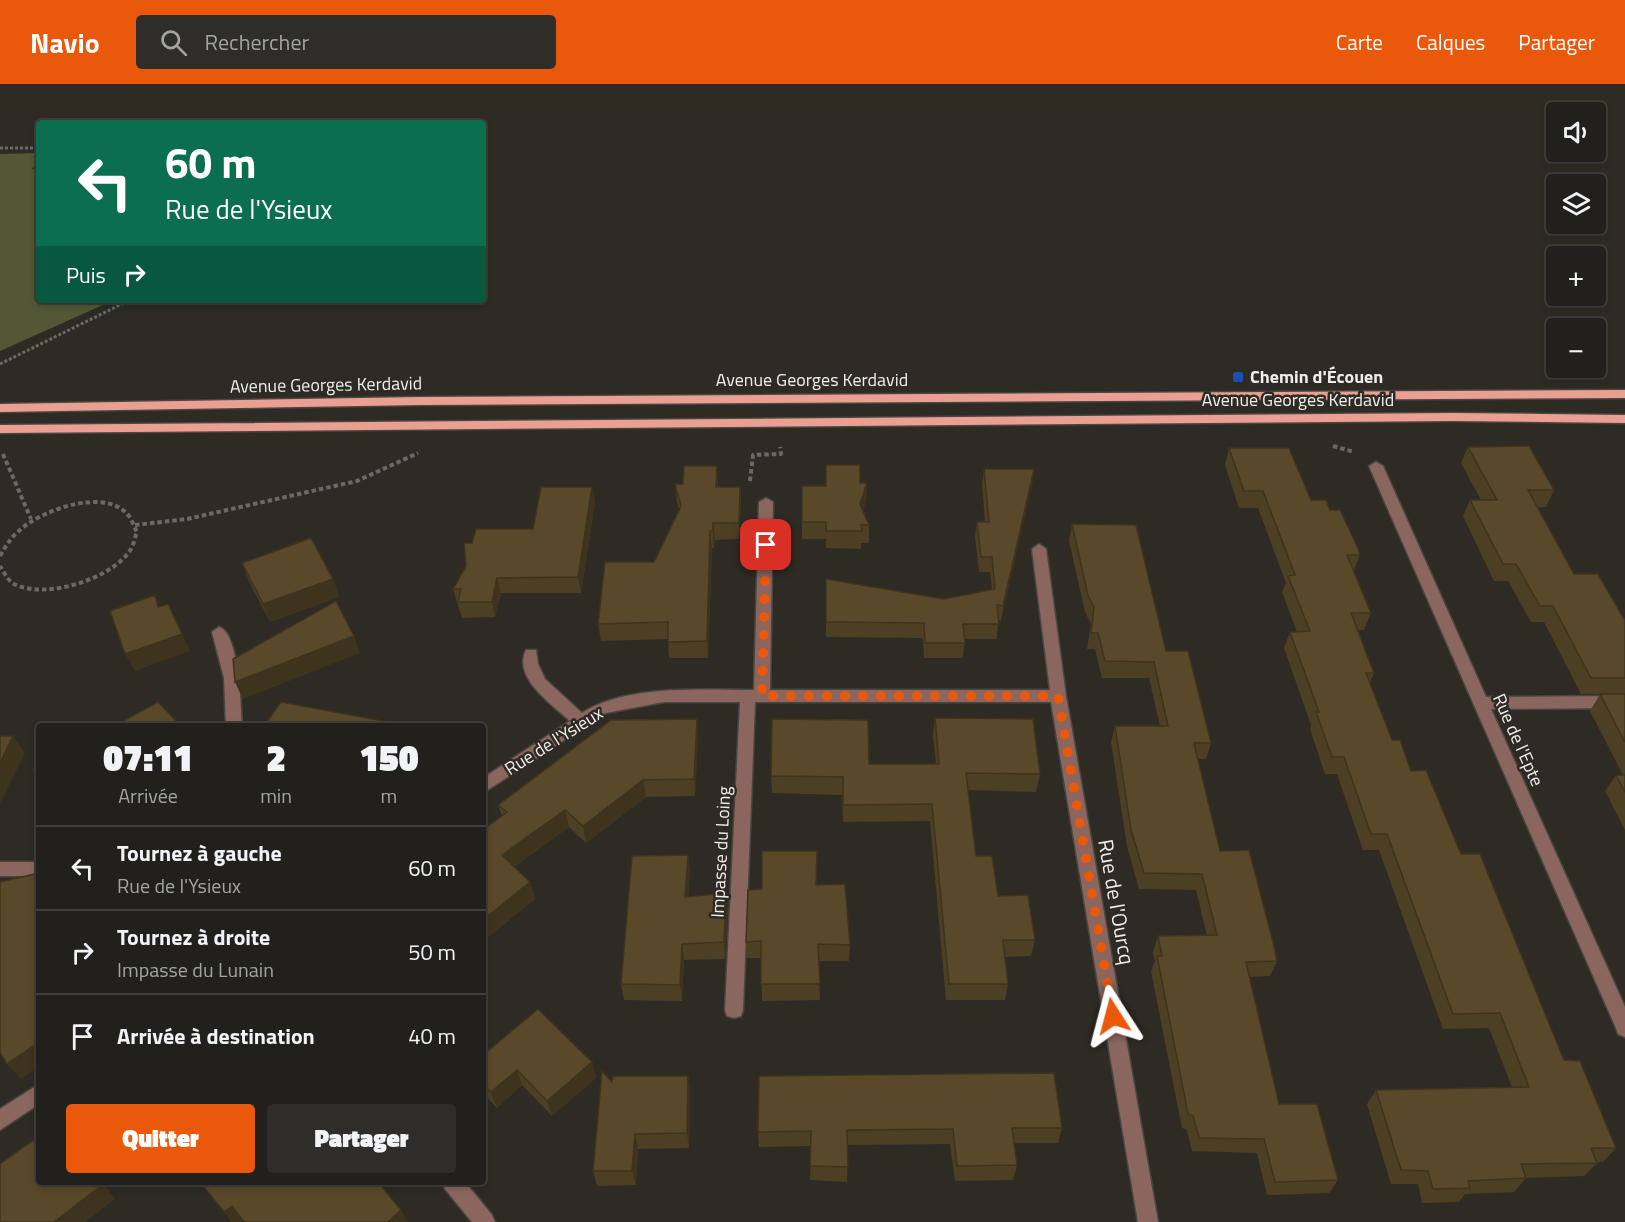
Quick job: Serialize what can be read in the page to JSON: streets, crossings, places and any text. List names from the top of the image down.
{
  "streets": {
    "main road": ["Avenue Georges Kerdavid"],
    "street": [
      "Rue de l'Epte",
      "Rue de l'Ysieux",
      "Impasse du Loing",
      "Rue de l'Ourcq"
    ]
  },
  "crossings": [
    ["Rue de l'Ysieux", "Impasse du Loing"],
    ["Rue de l'Ysieux", "Rue de l'Ourcq"]
  ],
  "places": {
    "transit": ["Chemin d'Écouen"]
  },
  "page": {
    "header": "Navio",
    "search": "Rechercher",
    "nav": ["Carte", "Calques", "Partager"],
    "map_buttons": ["+", "−"],
    "turn": ["60 m", "Rue de l'Ysieux"],
    "then": "Puis",
    "eta": [
      "07:11",
      "Arrivée",
      "2",
      "min",
      "150",
      "m"
    ],
    "list": [
      {
        "name": "Tournez à gauche",
        "note": "Rue de l'Ysieux",
        "value": "60 m"
      },
      {
        "name": "Tournez à droite",
        "note": "Impasse du Lunain",
        "value": "50 m"
      },
      {
        "name": "Arrivée à destination",
        "value": "40 m"
      }
    ],
    "buttons": ["Quitter", "Partager"]
  }
}
